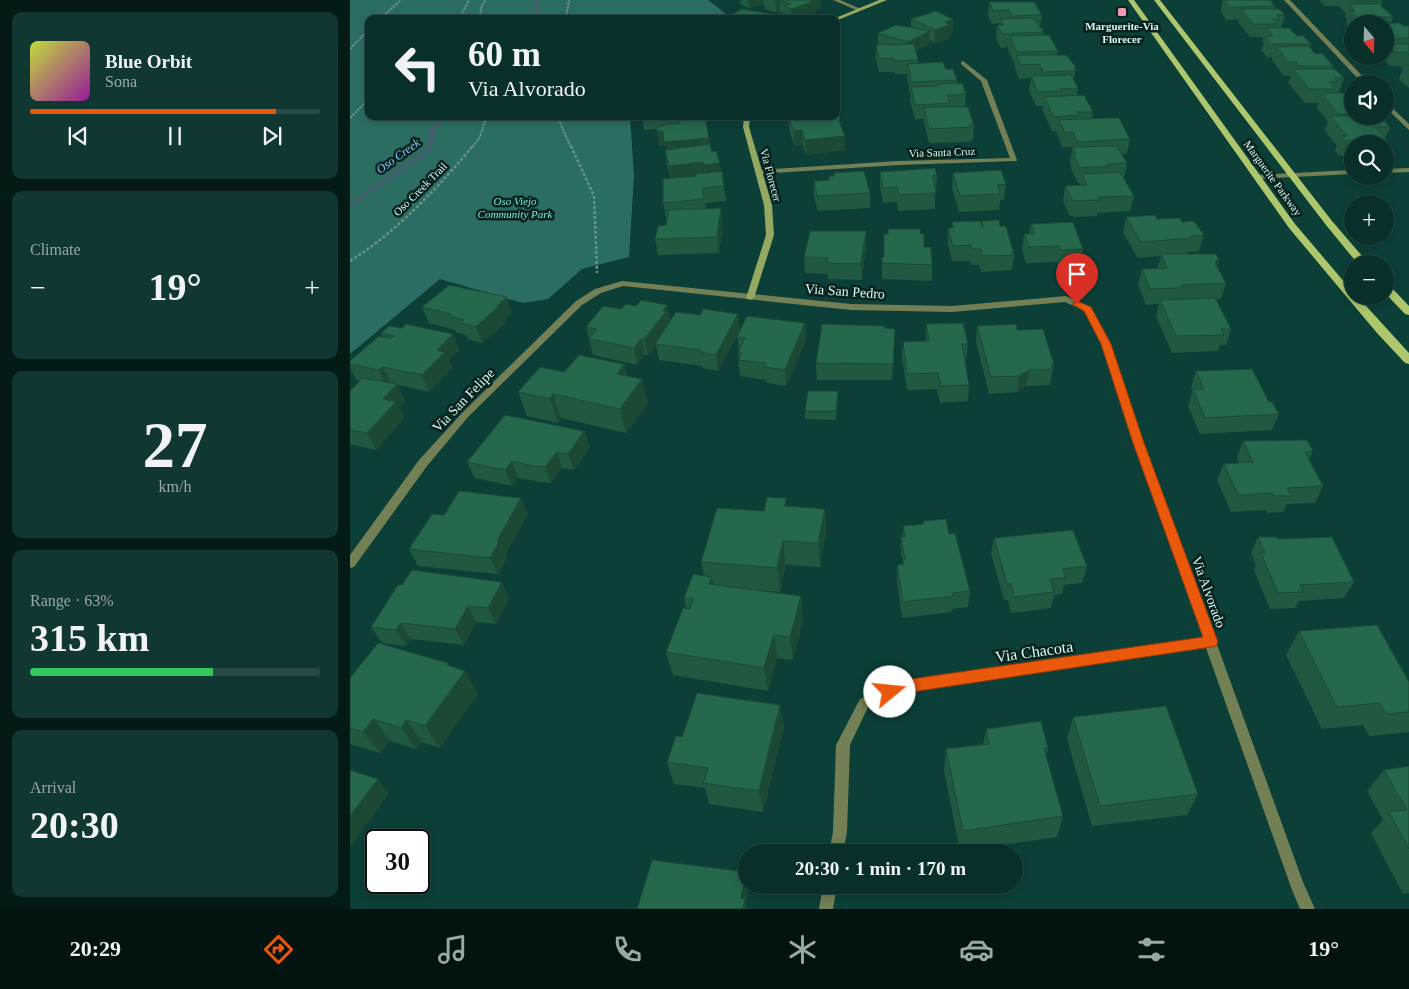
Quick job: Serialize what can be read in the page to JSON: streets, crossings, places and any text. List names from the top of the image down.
{
  "streets": {
    "main road": ["Marguerite Parkway"],
    "street": [
      "Via Santa Cruz",
      "Via Florecer",
      "Via San Pedro",
      "Via San Felipe",
      "Via Alvorado",
      "Via Chacota"
    ],
    "path": ["Oso Creek Trail"]
  },
  "crossings": [
    ["Via Santa Cruz", "Via Florecer"],
    ["Via Florecer", "Via San Pedro"],
    ["Via San Pedro", "Via San Felipe"],
    ["Via San Pedro", "Via Alvorado"],
    ["Via Alvorado", "Via Chacota"]
  ],
  "water": ["Oso Creek"],
  "parks": ["Oso Viejo Community Park"],
  "places": {
    "transit": ["Marguerite-Via Florecer"]
  },
  "north": "bottom",
  "page": {
    "map_buttons": ["+", "−"],
    "turn": ["60 m", "Via Alvorado"],
    "song": ["Blue Orbit", "Sona"],
    "tile": [
      "Climate",
      ["27", "km/h"],
      ["Range · 63%", "315 km"],
      ["Arrival", "20:30"]
    ],
    "heat": ["−", "19°", "+"],
    "limit": "30",
    "trip": "20:30 · 1 min · 170 m",
    "tabs": ["20:29", "19°"]
  }
}
